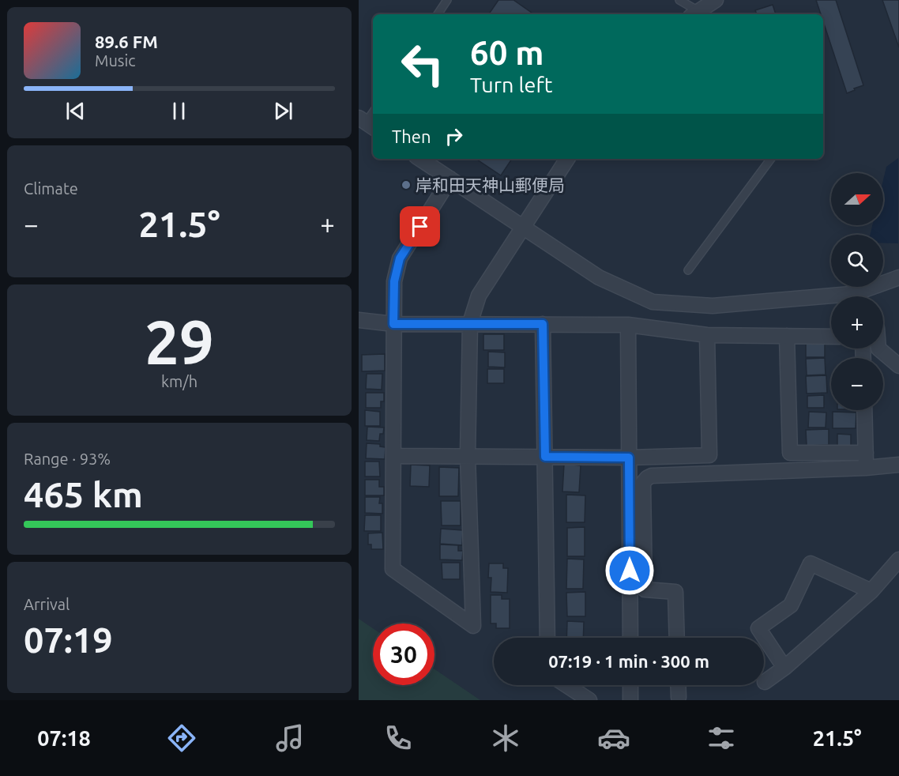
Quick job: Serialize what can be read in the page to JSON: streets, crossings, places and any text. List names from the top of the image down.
{
  "places": ["岸和田天神山郵便局"],
  "north": "right",
  "page": {
    "turn": ["60 m", "Turn left"],
    "song": ["89.6 FM", "Music"],
    "then": "Then",
    "tile": [
      "Climate",
      ["29", "km/h"],
      ["Range · 93%", "465 km"],
      ["Arrival", "07:19"]
    ],
    "map_buttons": ["+", "−"],
    "heat": ["−", "21.5°", "+"],
    "limit": "30",
    "trip": "07:19 · 1 min · 300 m",
    "tabs": ["07:18", "21.5°"]
  }
}
